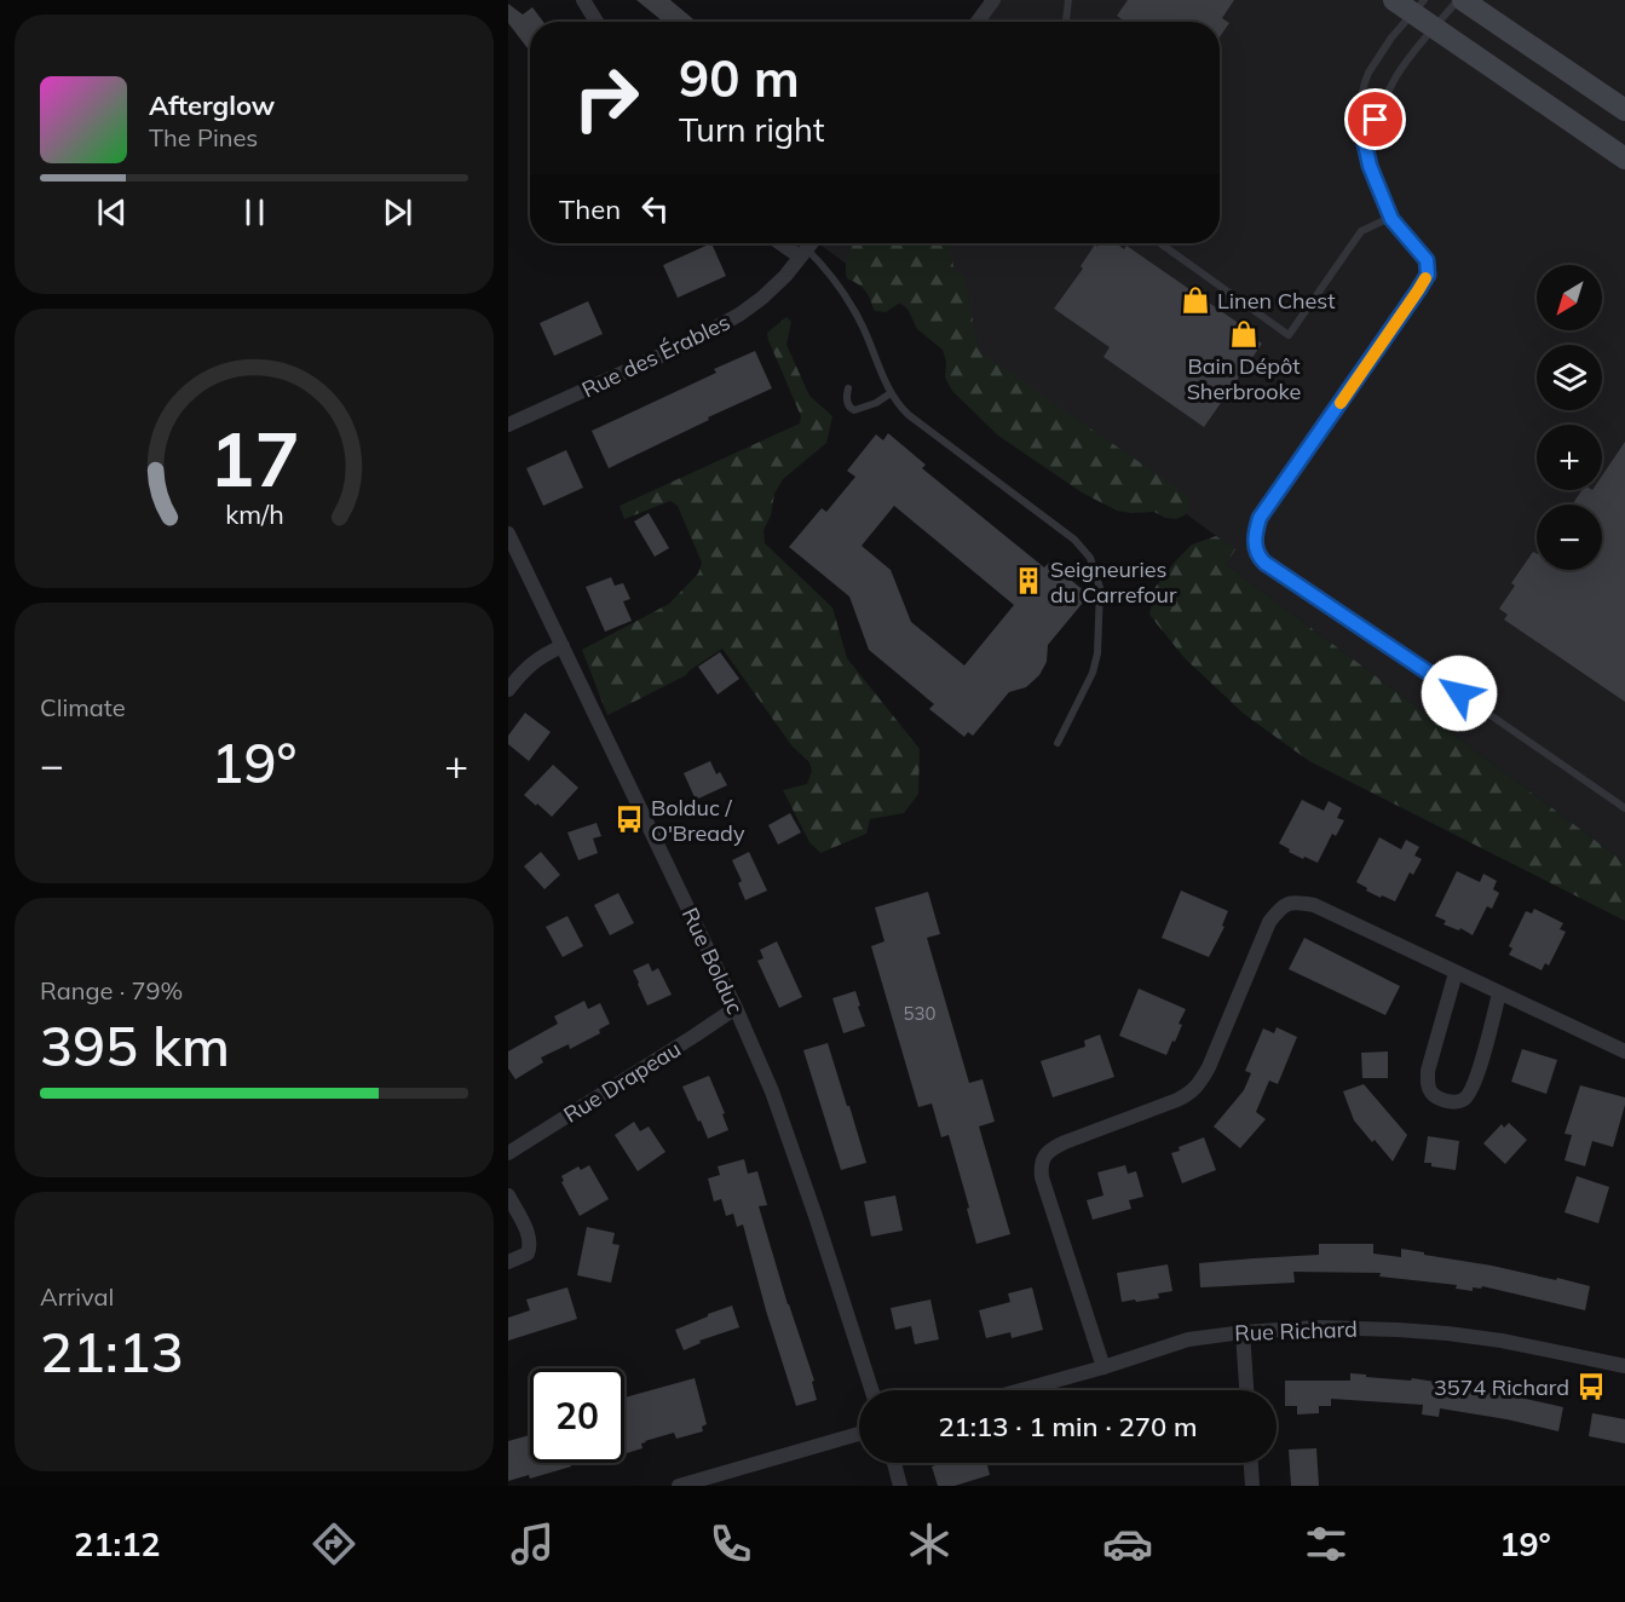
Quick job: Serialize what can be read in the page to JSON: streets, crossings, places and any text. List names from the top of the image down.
{
  "streets": {
    "street": [
      "Rue des Érables",
      "Rue Bolduc",
      "Rue Drapeau",
      "Rue Richard"
    ]
  },
  "crossings": [
    ["Rue Bolduc", "Rue Drapeau"]
  ],
  "places": {
    "shop": ["Linen Chest", "Bain Dépôt Sherbrooke"],
    "building": ["Seigneuries du Carrefour"],
    "bus stop": ["Bolduc / O'Bready", "3574 Richard"]
  },
  "house_numbers": ["530"],
  "north": "bottom left",
  "page": {
    "turn": ["90 m", "Turn right"],
    "song": ["Afterglow", "The Pines"],
    "then": "Then",
    "map_buttons": ["+", "−"],
    "tile": [
      "Climate",
      ["Range · 79%", "395 km"],
      ["Arrival", "21:13"]
    ],
    "heat": ["−", "19°", "+"],
    "limit": "20",
    "trip": "21:13 · 1 min · 270 m",
    "tabs": ["21:12", "19°"],
    "gauge": ["17", "km/h"]
  }
}
